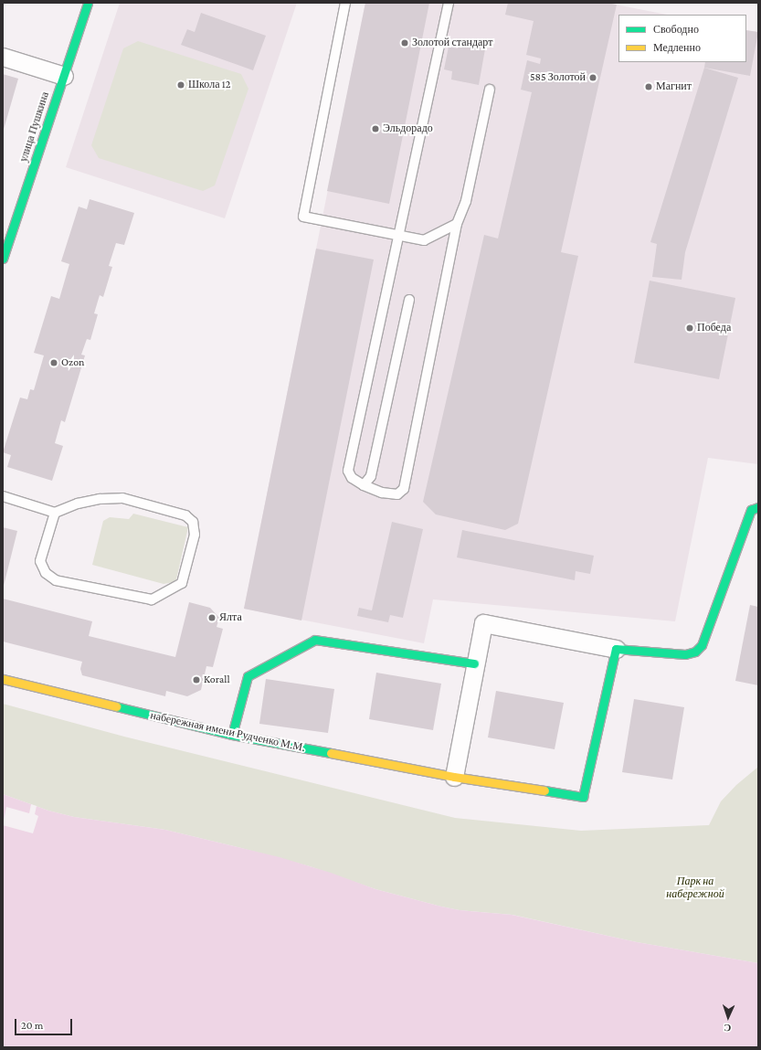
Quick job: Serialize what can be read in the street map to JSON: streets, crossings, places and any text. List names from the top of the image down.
{
  "streets": {
    "street": ["улица Пушкина", "набережная имени Рудченко М.М."]
  },
  "parks": ["Парк на набережной"],
  "places": [
    "Золотой стандарт",
    "585 Золотой",
    "Школа 12",
    "Магнит",
    "Эльдорадо",
    "Победа",
    "Ozon",
    "Ялта",
    "Korall"
  ],
  "legend": ["Свободно", "Медленно"],
  "scale_bar": "20 m",
  "north": "bottom"
}
